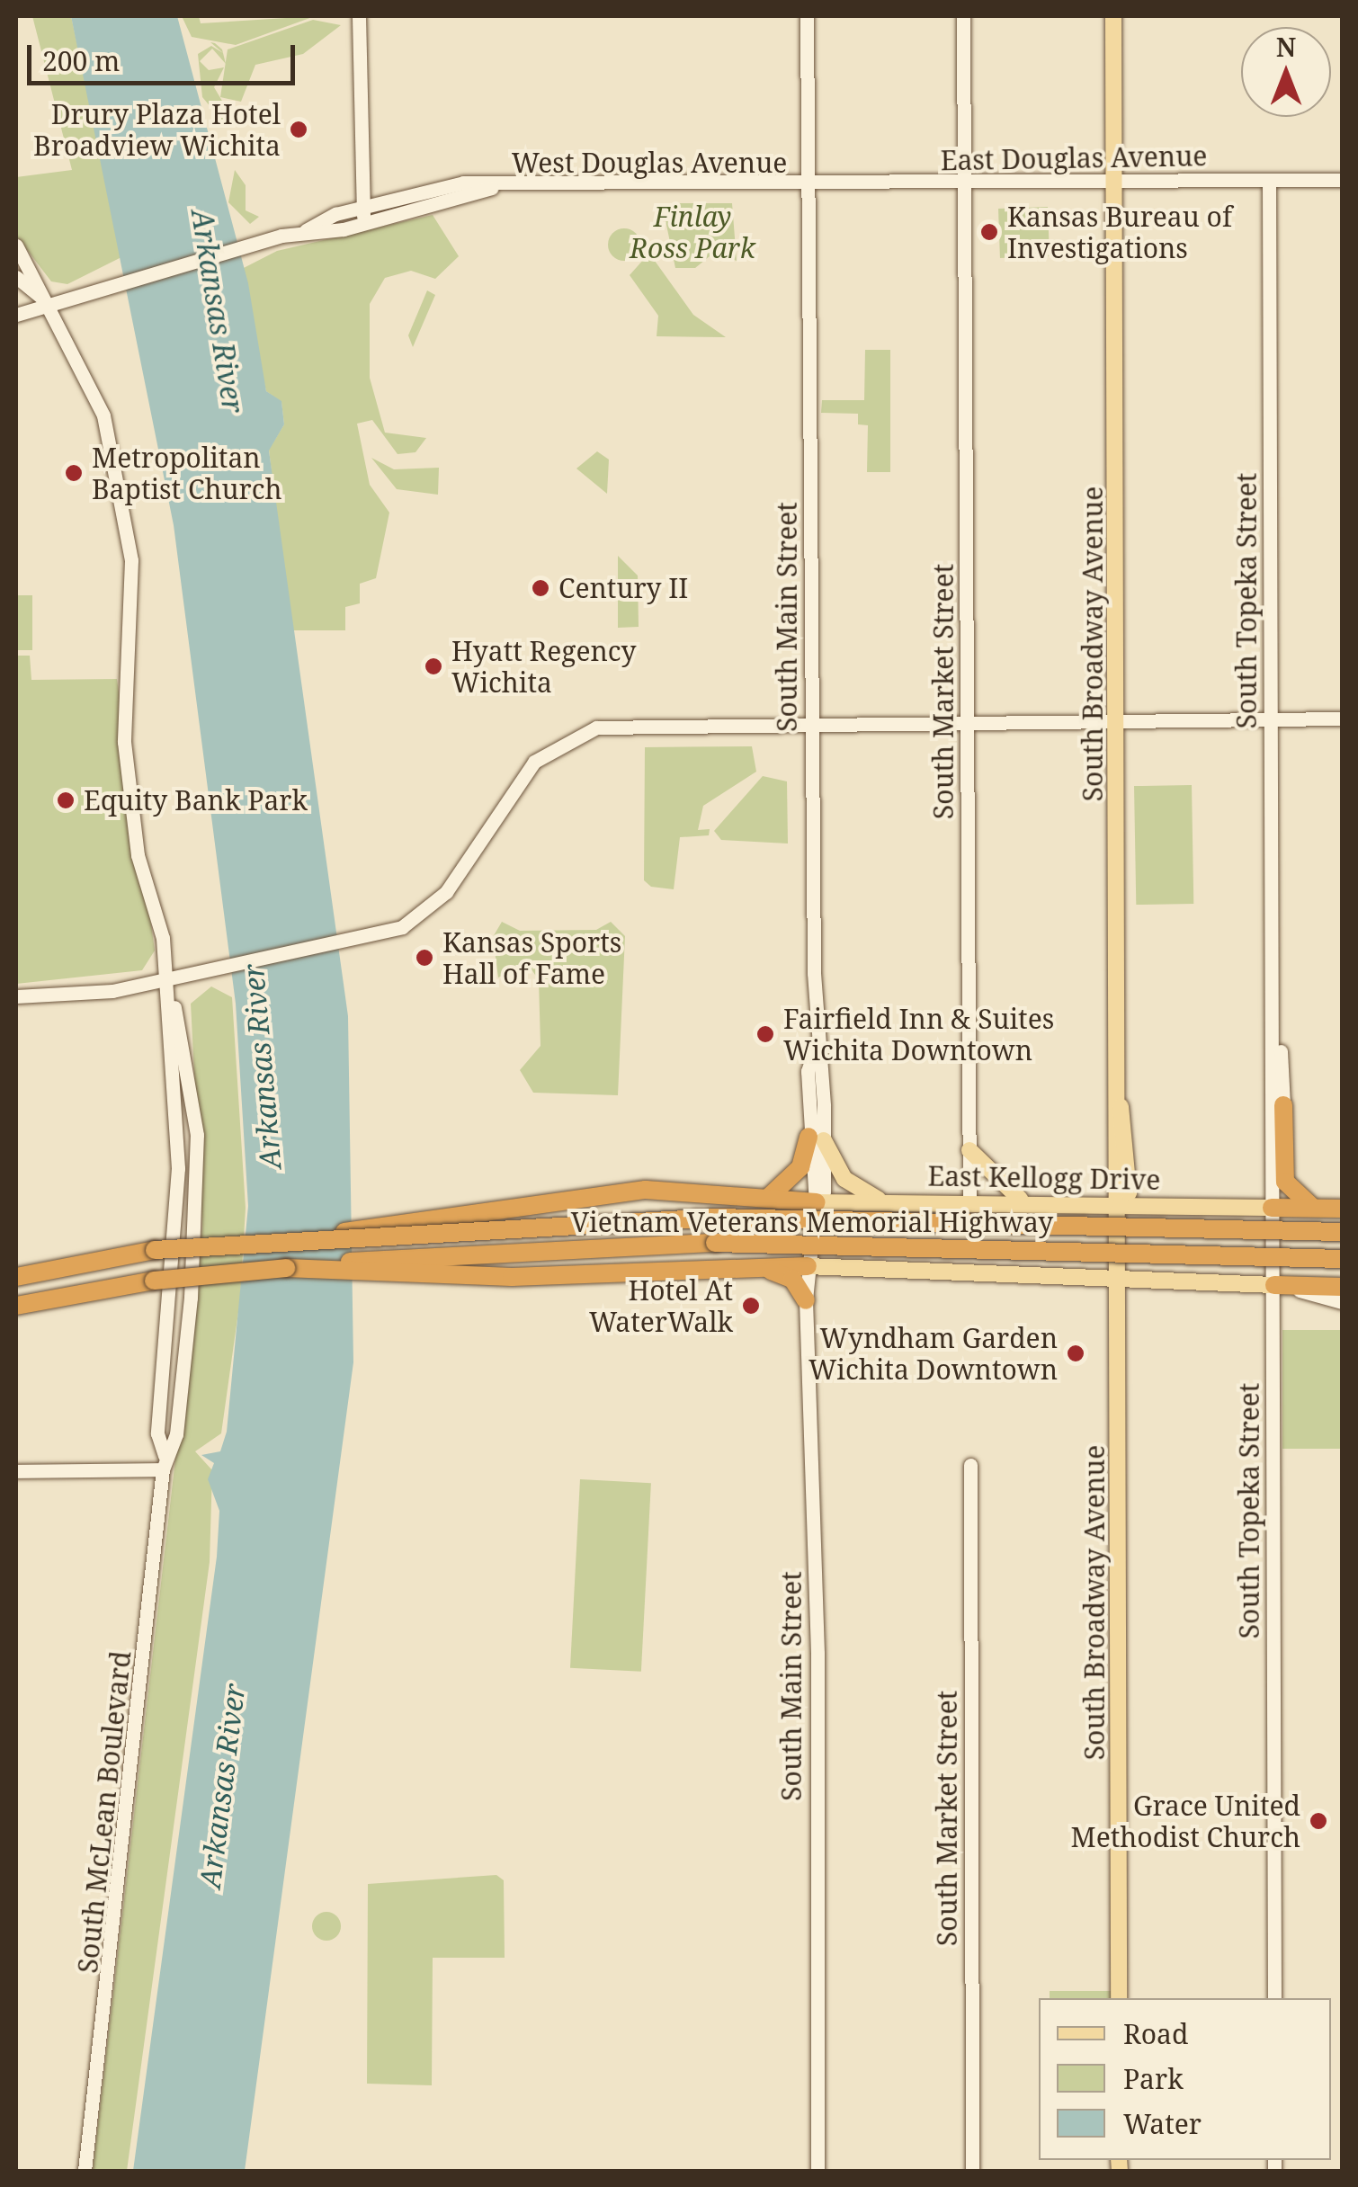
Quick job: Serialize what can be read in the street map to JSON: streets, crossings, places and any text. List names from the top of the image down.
{
  "streets": {
    "highway": ["Vietnam Veterans Memorial Highway"],
    "main road": ["South Broadway Avenue", "East Kellogg Drive"],
    "street": [
      "East Douglas Avenue",
      "West Douglas Avenue",
      "South Topeka Street",
      "South Main Street",
      "South Market Street",
      "South McLean Boulevard"
    ]
  },
  "crossings": [
    ["East Douglas Avenue", "West Douglas Avenue"],
    ["East Douglas Avenue", "South Topeka Street"],
    ["East Douglas Avenue", "South Main Street"],
    ["East Douglas Avenue", "South Broadway Avenue"],
    ["East Douglas Avenue", "South Market Street"],
    ["West Douglas Avenue", "South Main Street"],
    ["South Topeka Street", "East Kellogg Drive"],
    ["South Main Street", "East Kellogg Drive"],
    ["South Broadway Avenue", "East Kellogg Drive"],
    ["South Market Street", "East Kellogg Drive"]
  ],
  "water": ["Arkansas River"],
  "parks": ["Finlay Ross Park"],
  "places": [
    "Drury Plaza Hotel Broadview Wichita",
    "Kansas Bureau of Investigations",
    "Metropolitan Baptist Church",
    "Century II",
    "Hyatt Regency Wichita",
    "Equity Bank Park",
    "Kansas Sports Hall of Fame",
    "Fairfield Inn & Suites Wichita Downtown",
    "Hotel At WaterWalk",
    "Wyndham Garden Wichita Downtown",
    "Grace United Methodist Church"
  ],
  "legend": ["Road", "Park", "Water"],
  "scale_bar": "200 m",
  "north": "top"
}
